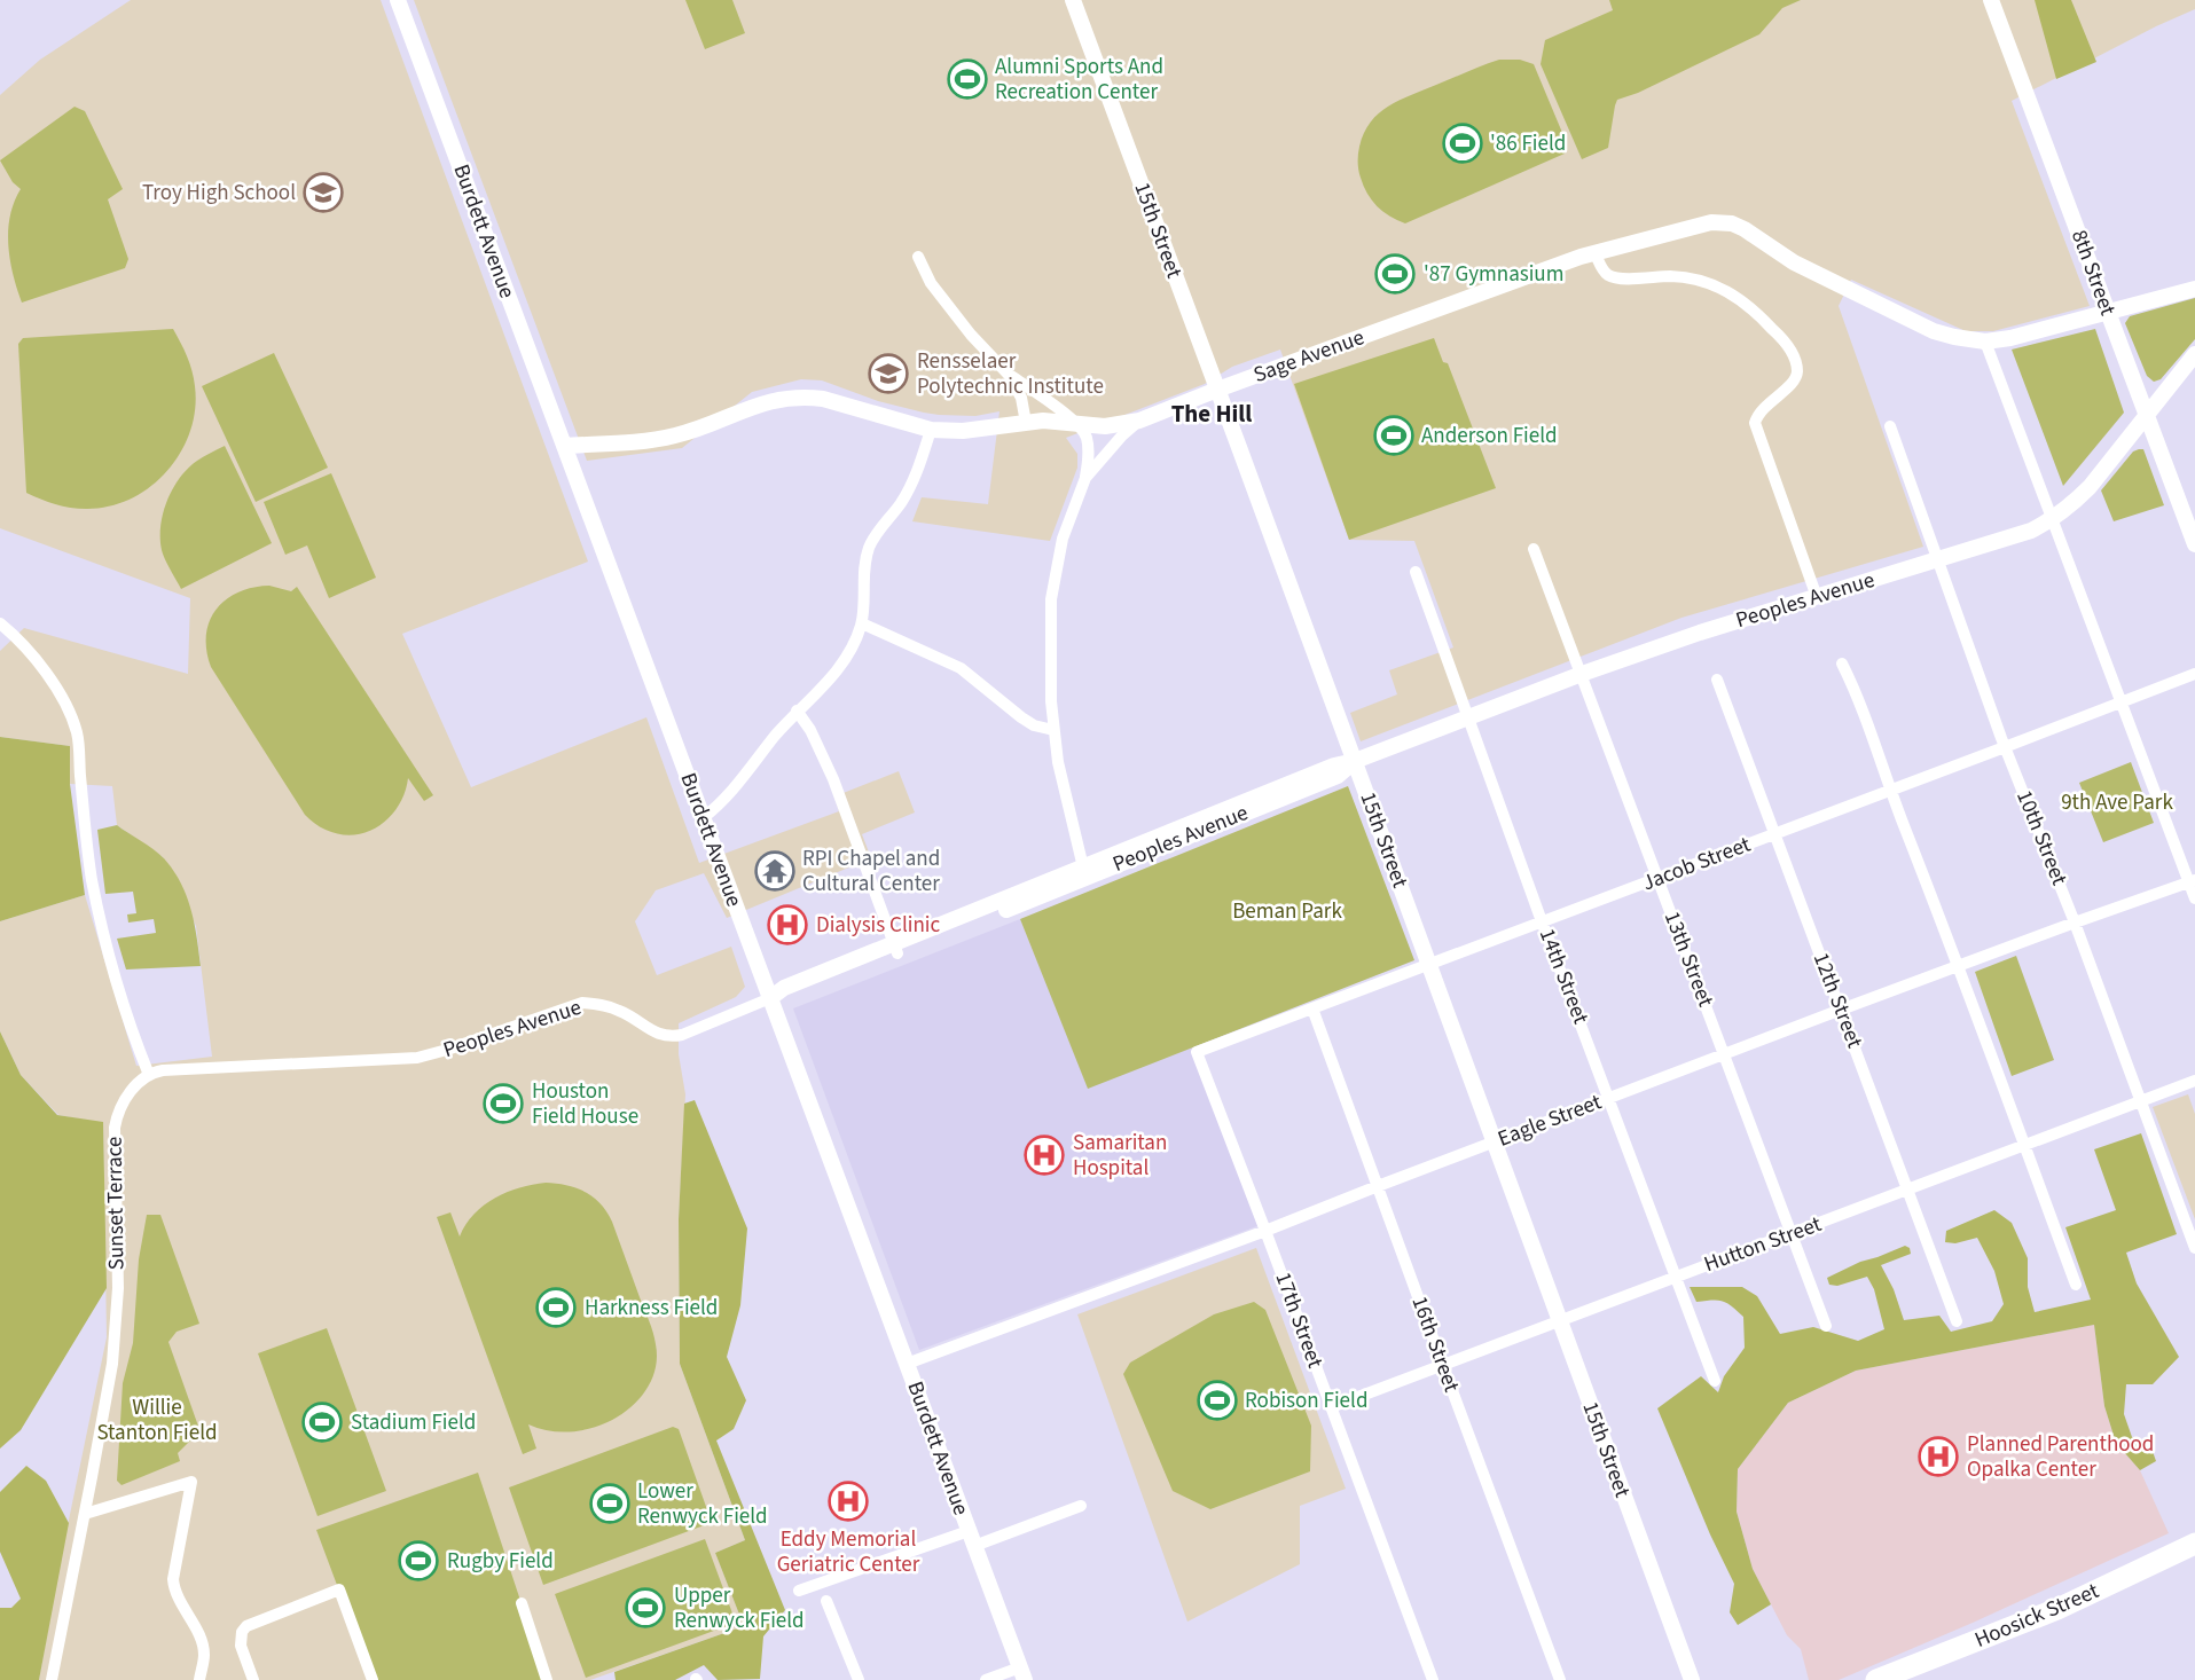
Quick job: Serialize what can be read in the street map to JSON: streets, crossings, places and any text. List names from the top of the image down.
{
  "streets": {
    "highway": ["Hoosick Street"],
    "street": [
      "15th Street",
      "Burdett Avenue",
      "8th Street",
      "Sage Avenue",
      "Peoples Avenue",
      "10th Street",
      "Jacob Street",
      "13th Street",
      "14th Street",
      "12th Street",
      "Eagle Street",
      "Sunset Terrace",
      "Hutton Street",
      "17th Street",
      "16th Street"
    ]
  },
  "crossings": [
    ["15th Street", "Sage Avenue"],
    ["15th Street", "Peoples Avenue"],
    ["15th Street", "Jacob Street"],
    ["15th Street", "Eagle Street"],
    ["15th Street", "Hutton Street"],
    ["Burdett Avenue", "Sage Avenue"],
    ["Burdett Avenue", "Peoples Avenue"],
    ["Burdett Avenue", "Eagle Street"],
    ["8th Street", "Peoples Avenue"],
    ["Peoples Avenue", "10th Street"],
    ["Peoples Avenue", "13th Street"],
    ["Peoples Avenue", "14th Street"],
    ["Peoples Avenue", "Sunset Terrace"],
    ["10th Street", "Jacob Street"],
    ["10th Street", "Eagle Street"],
    ["10th Street", "Hutton Street"],
    ["Jacob Street", "13th Street"],
    ["Jacob Street", "14th Street"],
    ["Jacob Street", "12th Street"],
    ["Jacob Street", "17th Street"],
    ["Jacob Street", "16th Street"],
    ["13th Street", "Eagle Street"],
    ["13th Street", "Hutton Street"],
    ["14th Street", "Eagle Street"],
    ["14th Street", "Hutton Street"],
    ["12th Street", "Eagle Street"],
    ["12th Street", "Hutton Street"],
    ["Eagle Street", "17th Street"],
    ["Eagle Street", "16th Street"],
    ["Hutton Street", "17th Street"],
    ["Hutton Street", "16th Street"]
  ],
  "districts": ["The Hill"],
  "parks": ["9th Ave Park", "Beman Park", "Willie Stanton Field"],
  "places": {
    "sports": [
      "Alumni Sports And Recreation Center",
      "'86 Field",
      "'87 Gymnasium",
      "Anderson Field",
      "Houston Field House",
      "Harkness Field",
      "Robison Field",
      "Stadium Field",
      "Lower Renwyck Field",
      "Rugby Field",
      "Upper Renwyck Field"
    ],
    "school or university": ["Troy High School", "Rensselaer Polytechnic Institute"],
    "temple": ["RPI Chapel and Cultural Center"],
    "hospital": [
      "Dialysis Clinic",
      "Samaritan Hospital",
      "Planned Parenthood Opalka Center",
      "Eddy Memorial Geriatric Center"
    ]
  }
}
